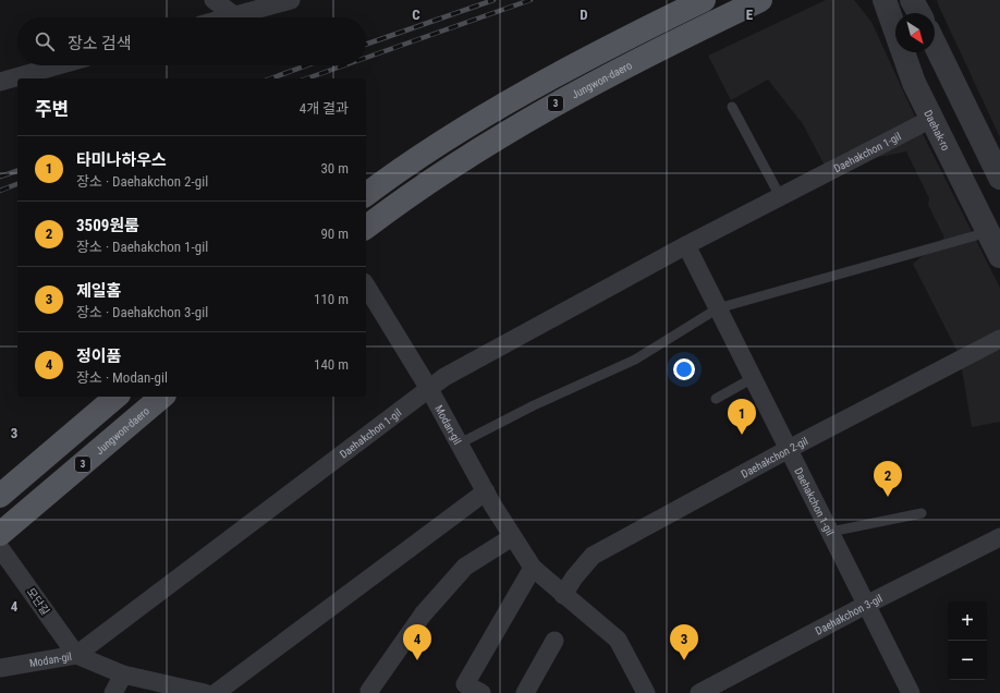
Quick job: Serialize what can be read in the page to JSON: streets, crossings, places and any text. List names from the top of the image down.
{
  "streets": {
    "main road": ["Jungwon-daero", "3"],
    "street": [
      "Daehak-ro",
      "Daehakchon 1-gil",
      "Modan-gil",
      "Daehakchon 2-gil",
      "모단길",
      "Daehakchon 3-gil"
    ]
  },
  "crossings": [
    ["Daehak-ro", "Daehakchon 1-gil"],
    ["Daehakchon 1-gil", "Modan-gil"],
    ["Daehakchon 1-gil", "Daehakchon 2-gil"],
    ["Daehakchon 1-gil", "모단길"],
    ["Daehakchon 1-gil", "Daehakchon 3-gil"],
    ["Modan-gil", "Daehakchon 2-gil"],
    ["Modan-gil", "모단길"]
  ],
  "north": "bottom right",
  "page": {
    "search": "장소 검색",
    "heading": ["주변", "4개 결과"],
    "list": [
      {
        "mark": "1",
        "name": "타미나하우스",
        "note": "장소 · Daehakchon 2-gil",
        "value": "30 m"
      },
      {
        "mark": "2",
        "name": "3509원룸",
        "note": "장소 · Daehakchon 1-gil",
        "value": "90 m"
      },
      {
        "mark": "3",
        "name": "제일홈",
        "note": "장소 · Daehakchon 3-gil",
        "value": "110 m"
      },
      {
        "mark": "4",
        "name": "정이품",
        "note": "장소 · Modan-gil",
        "value": "140 m"
      }
    ],
    "pins": [
      "1",
      "2",
      "3",
      "4"
    ],
    "map_buttons": ["+", "−"]
  },
  "grid": {
    "columns": ["C", "D", "E"],
    "rows": ["3", "4"]
  }
}
